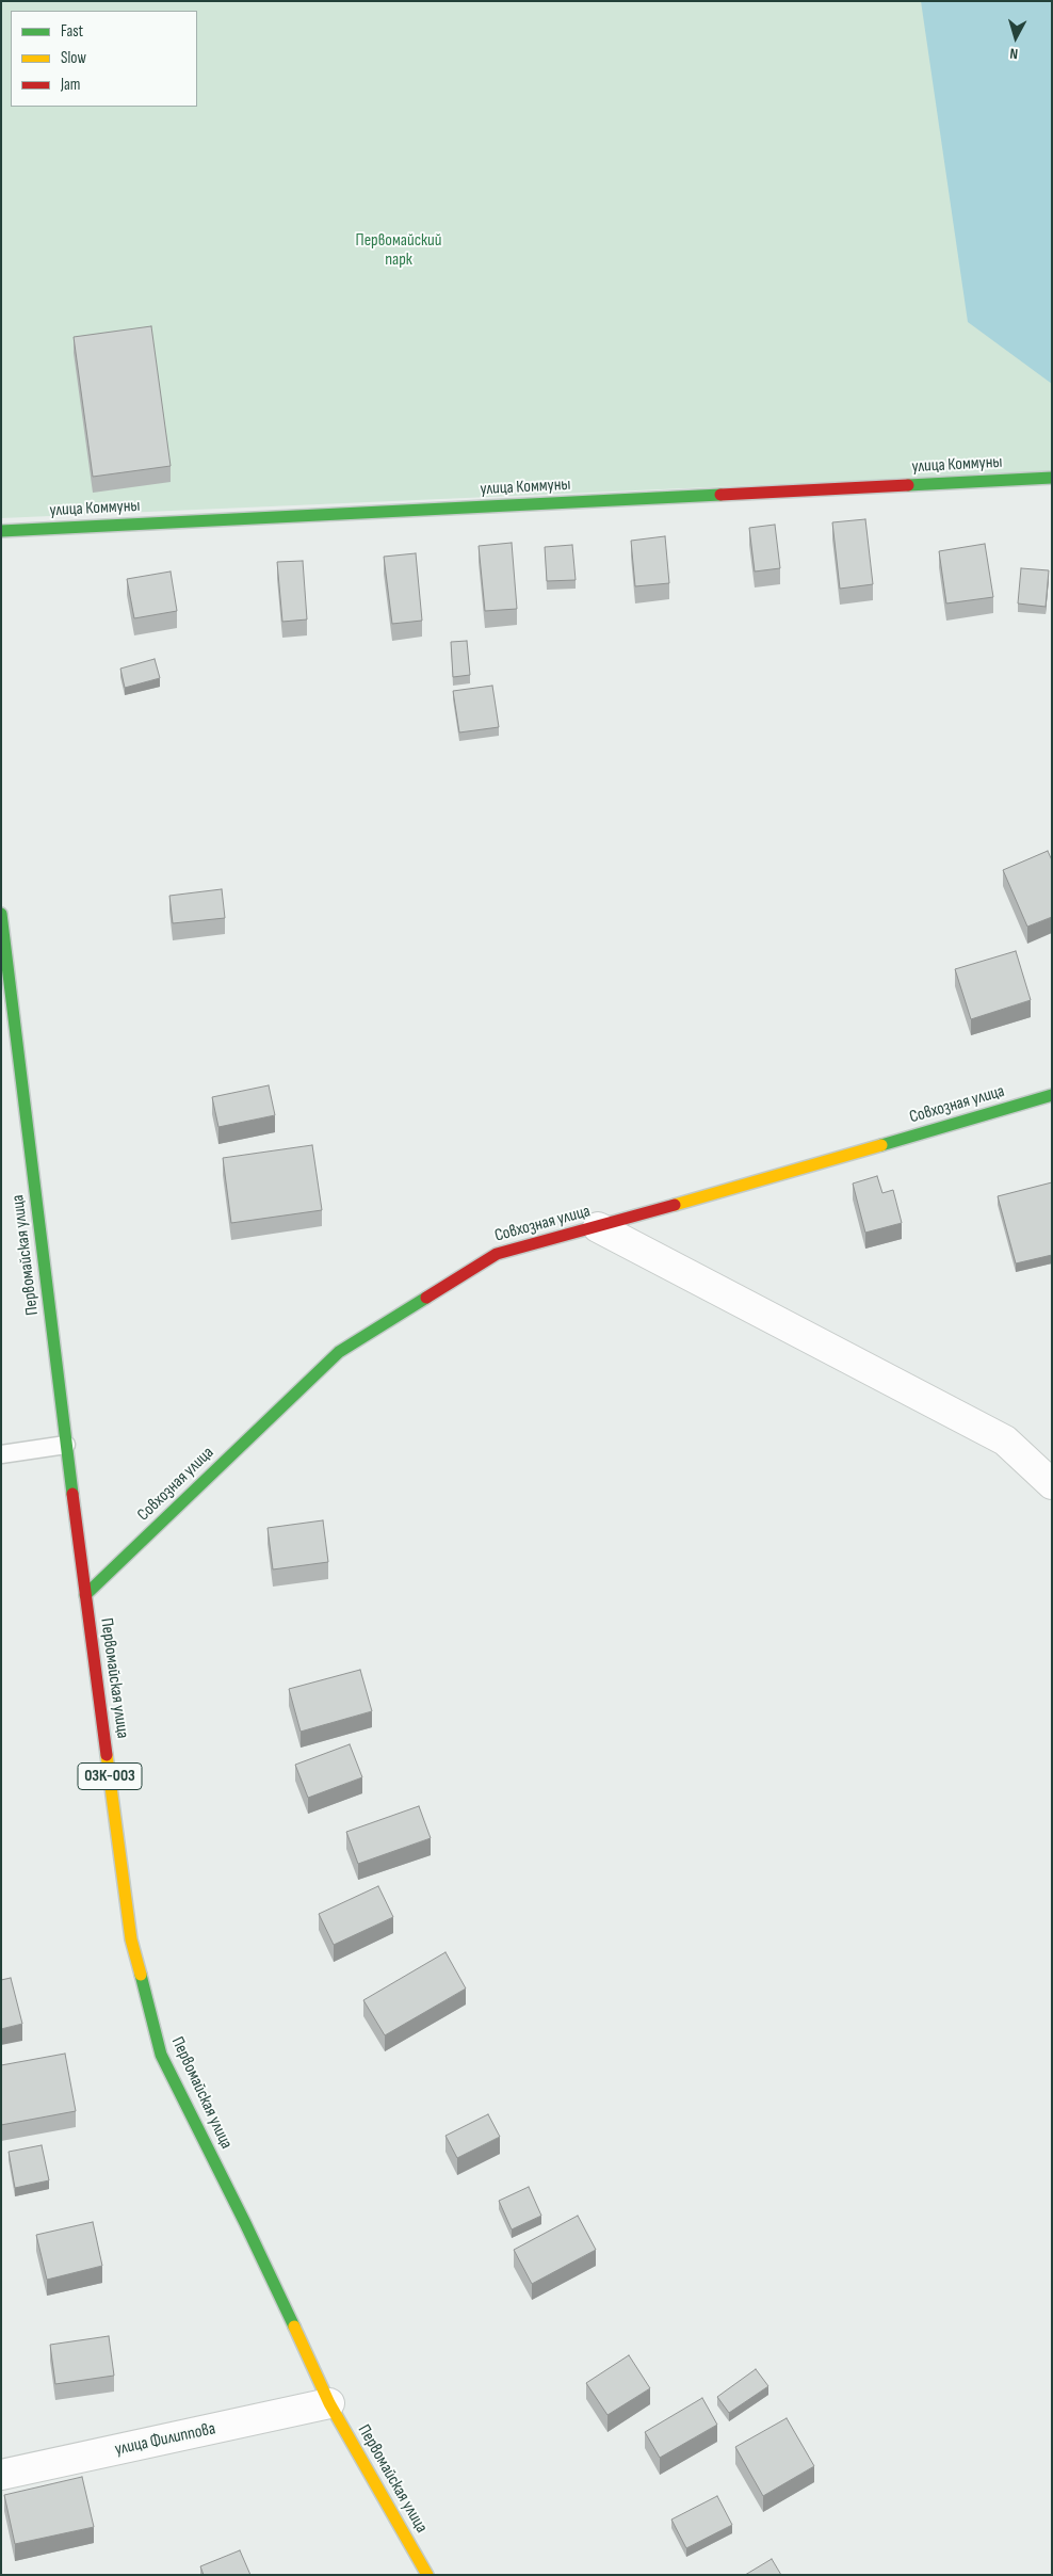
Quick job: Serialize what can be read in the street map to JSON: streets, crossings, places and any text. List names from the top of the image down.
{
  "streets": {
    "street": [
      "улица Коммуны",
      "Совхозная улица",
      "Первомайская улица",
      "03К-003",
      "улица Филиппова"
    ]
  },
  "crossings": [
    ["Совхозная улица", "Первомайская улица"],
    ["Первомайская улица", "улица Филиппова"]
  ],
  "parks": ["Первомайский парк"],
  "legend": ["Fast", "Slow", "Jam"],
  "north": "bottom"
}
